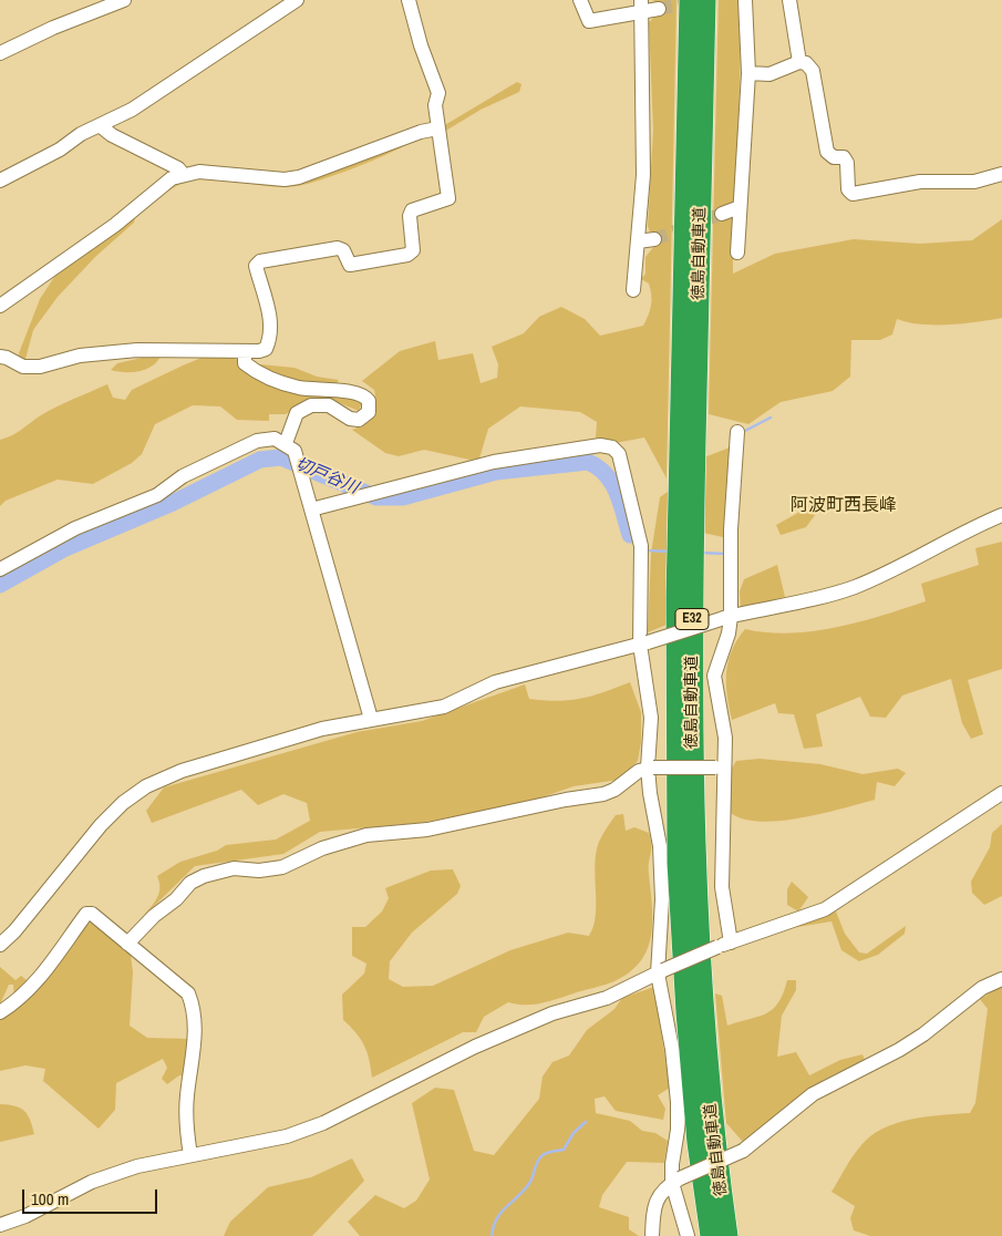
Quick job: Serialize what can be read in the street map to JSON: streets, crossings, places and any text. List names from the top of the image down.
{
  "streets": {
    "highway": ["徳島自動車道", "E32"]
  },
  "districts": ["阿波町西長峰"],
  "water": ["切戸谷川"],
  "scale_bar": "100 m"
}
